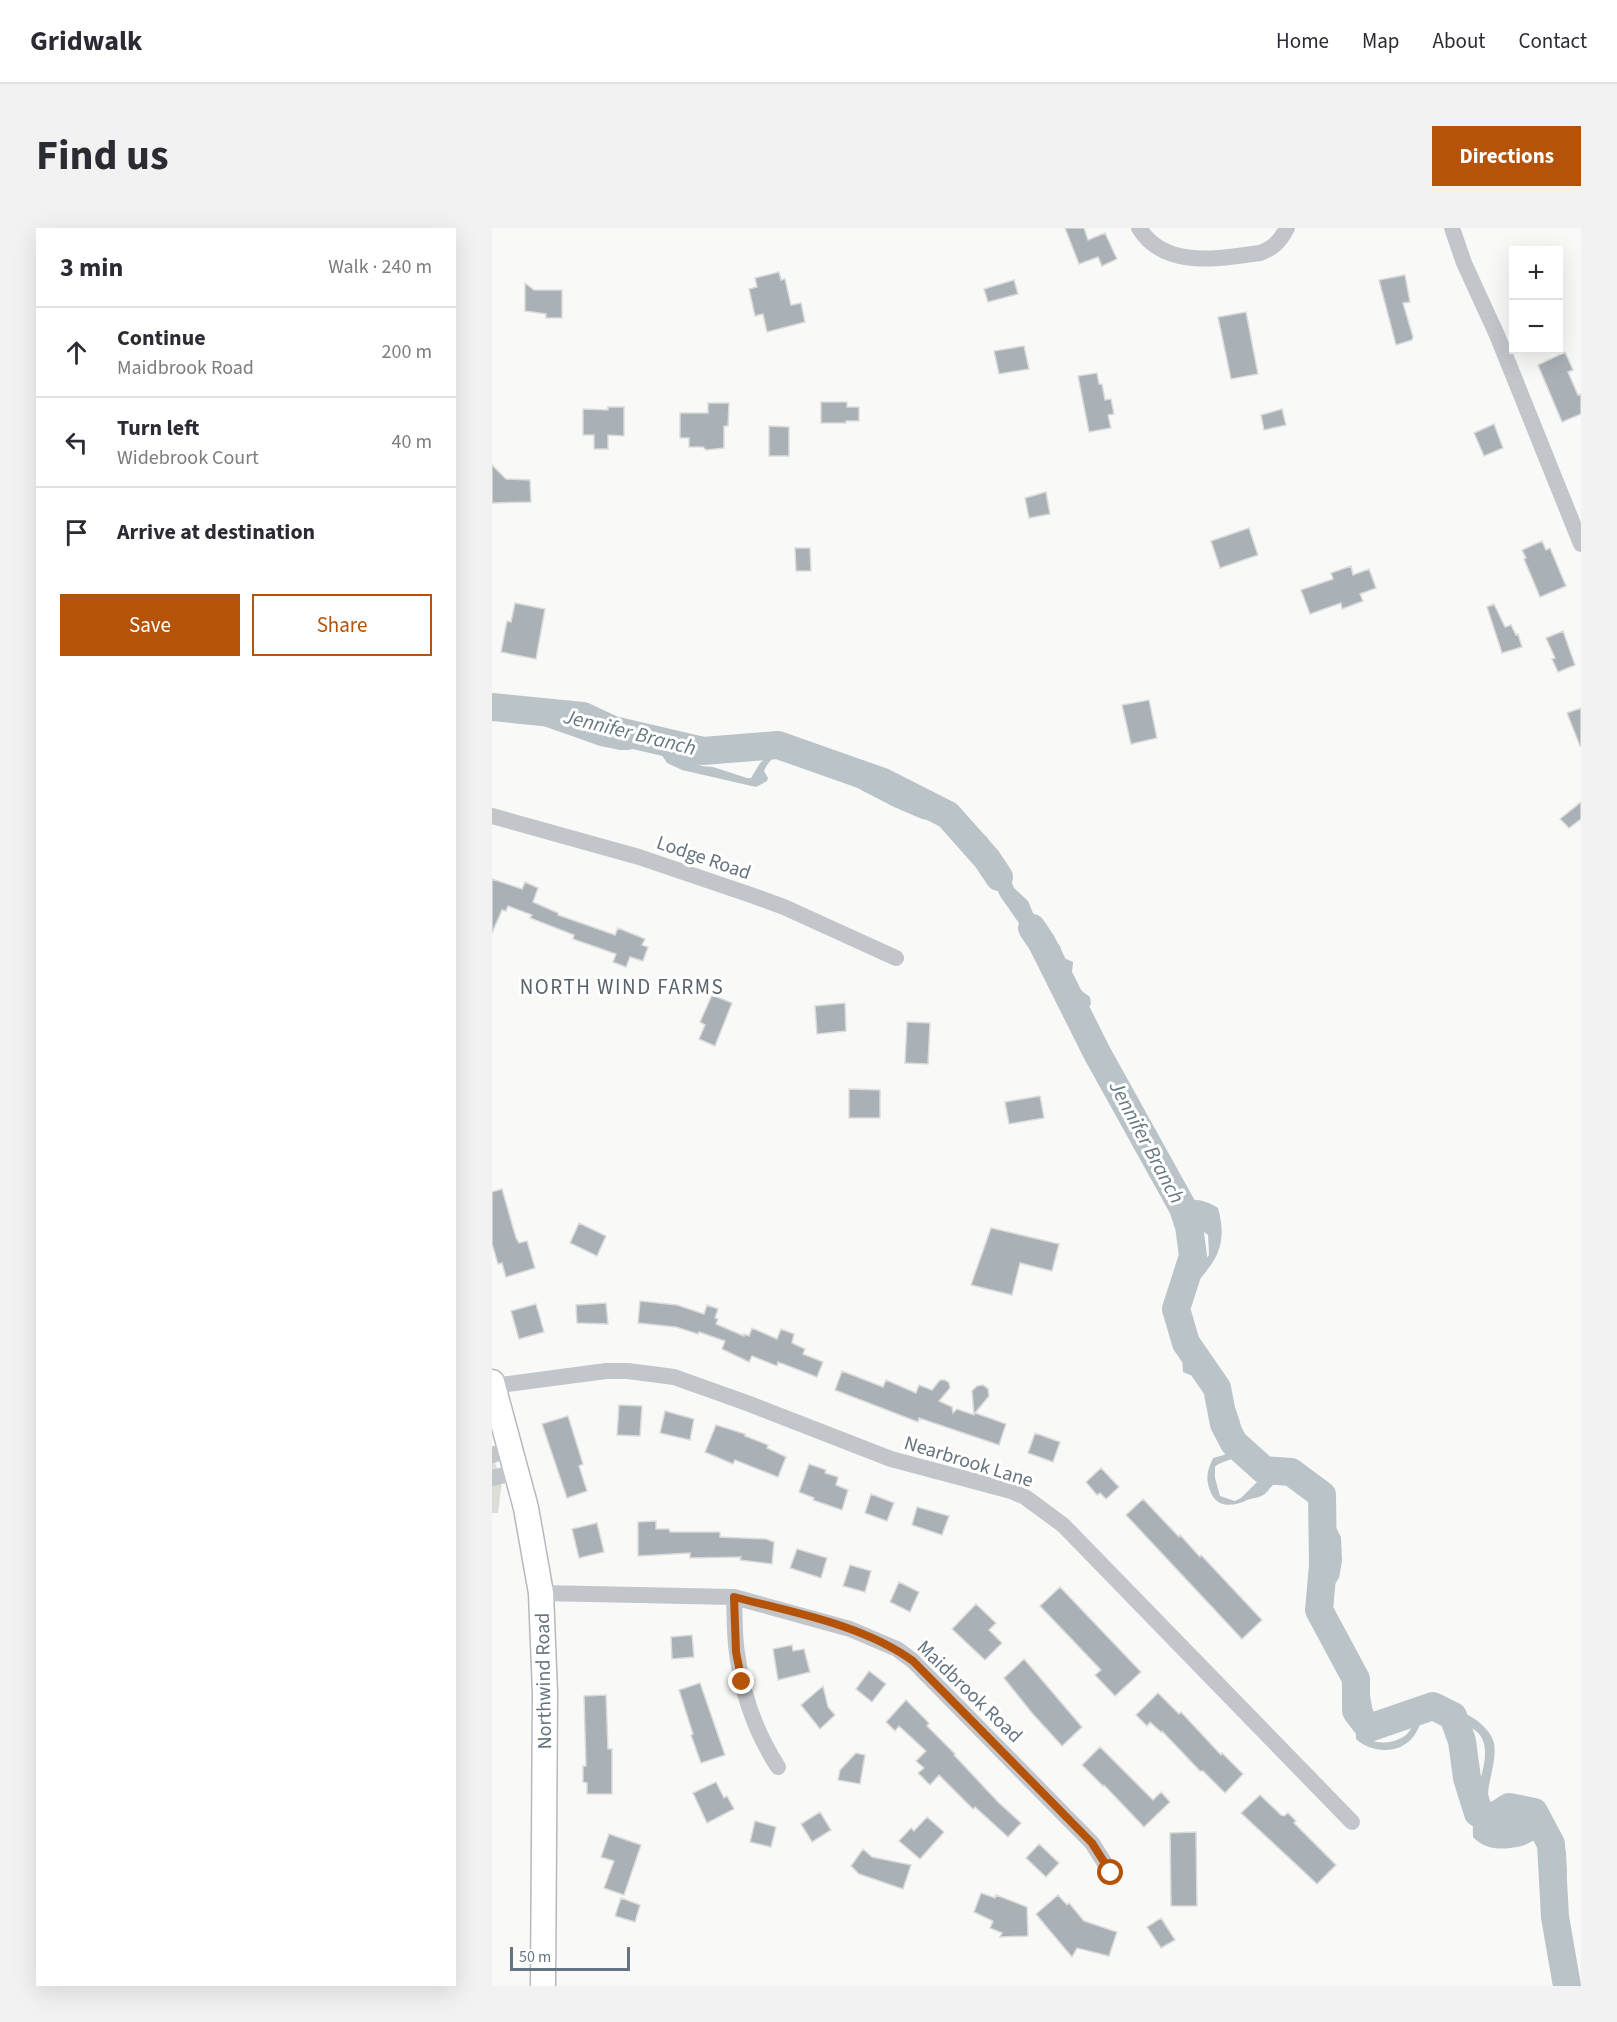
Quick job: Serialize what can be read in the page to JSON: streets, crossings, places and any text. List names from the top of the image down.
{
  "streets": {
    "street": [
      "Lodge Road",
      "Nearbrook Lane",
      "Northwind Road",
      "Maidbrook Road"
    ]
  },
  "crossings": [
    ["Nearbrook Lane", "Northwind Road"],
    ["Northwind Road", "Maidbrook Road"]
  ],
  "districts": ["NORTH WIND FARMS"],
  "water": ["Jennifer Branch"],
  "scale_bar": "50 m",
  "page": {
    "header": "Gridwalk",
    "nav": [
      "Home",
      "Map",
      "About",
      "Contact"
    ],
    "title": "Find us",
    "buttons": [
      "Directions",
      ["Save", "Share"]
    ],
    "heading": ["3 min", "Walk · 240 m"],
    "map_buttons": ["+", "−"],
    "list": [
      ["Continue", "Maidbrook Road", "200 m"],
      ["Turn left", "Widebrook Court", "40 m"],
      "Arrive at destination"
    ],
    "scale": "50 m"
  }
}
